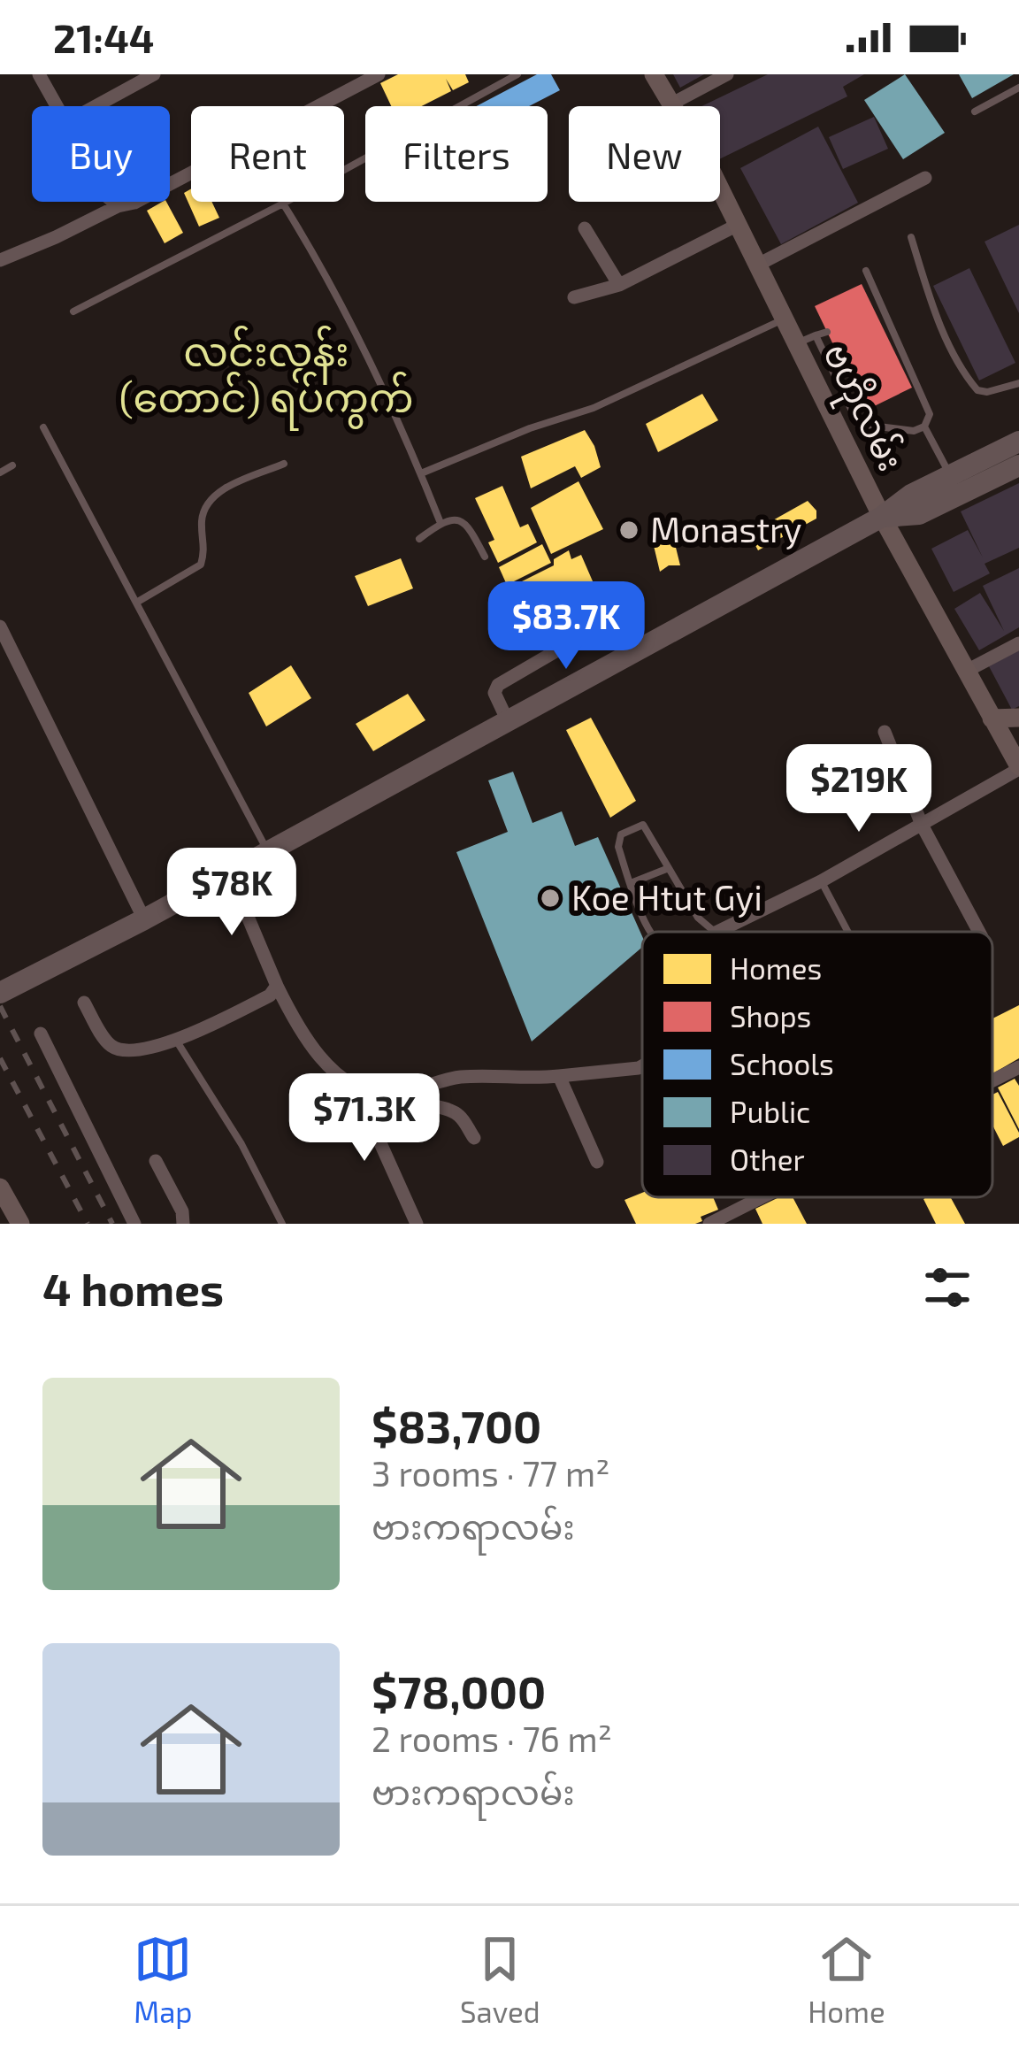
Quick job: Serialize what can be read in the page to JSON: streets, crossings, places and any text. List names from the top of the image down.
{
  "streets": {
    "main road": ["ဗဟိုလမ်း"]
  },
  "districts": ["လင်းလွန်း (တောင်) ရပ်ကွက်"],
  "places": ["Monastry", "Koe Htut Gyi"],
  "legend": [
    "Homes",
    "Shops",
    "Schools",
    "Public",
    "Other"
  ],
  "page": {
    "status": "21:44",
    "chip": [
      "Buy",
      "Rent",
      "Filters",
      "New"
    ],
    "price": [
      "$83.7K",
      "$219K",
      "$78K",
      "$71.3K"
    ],
    "heading": "4 homes",
    "list": [
      {
        "name": "$83,700",
        "note": "3 rooms · 77 m² · ဗားကရာလမ်း"
      },
      {
        "name": "$78,000",
        "note": "2 rooms · 76 m² · ဗားကရာလမ်း"
      }
    ],
    "tabs": ["Map", "Saved", "Home"]
  }
}
